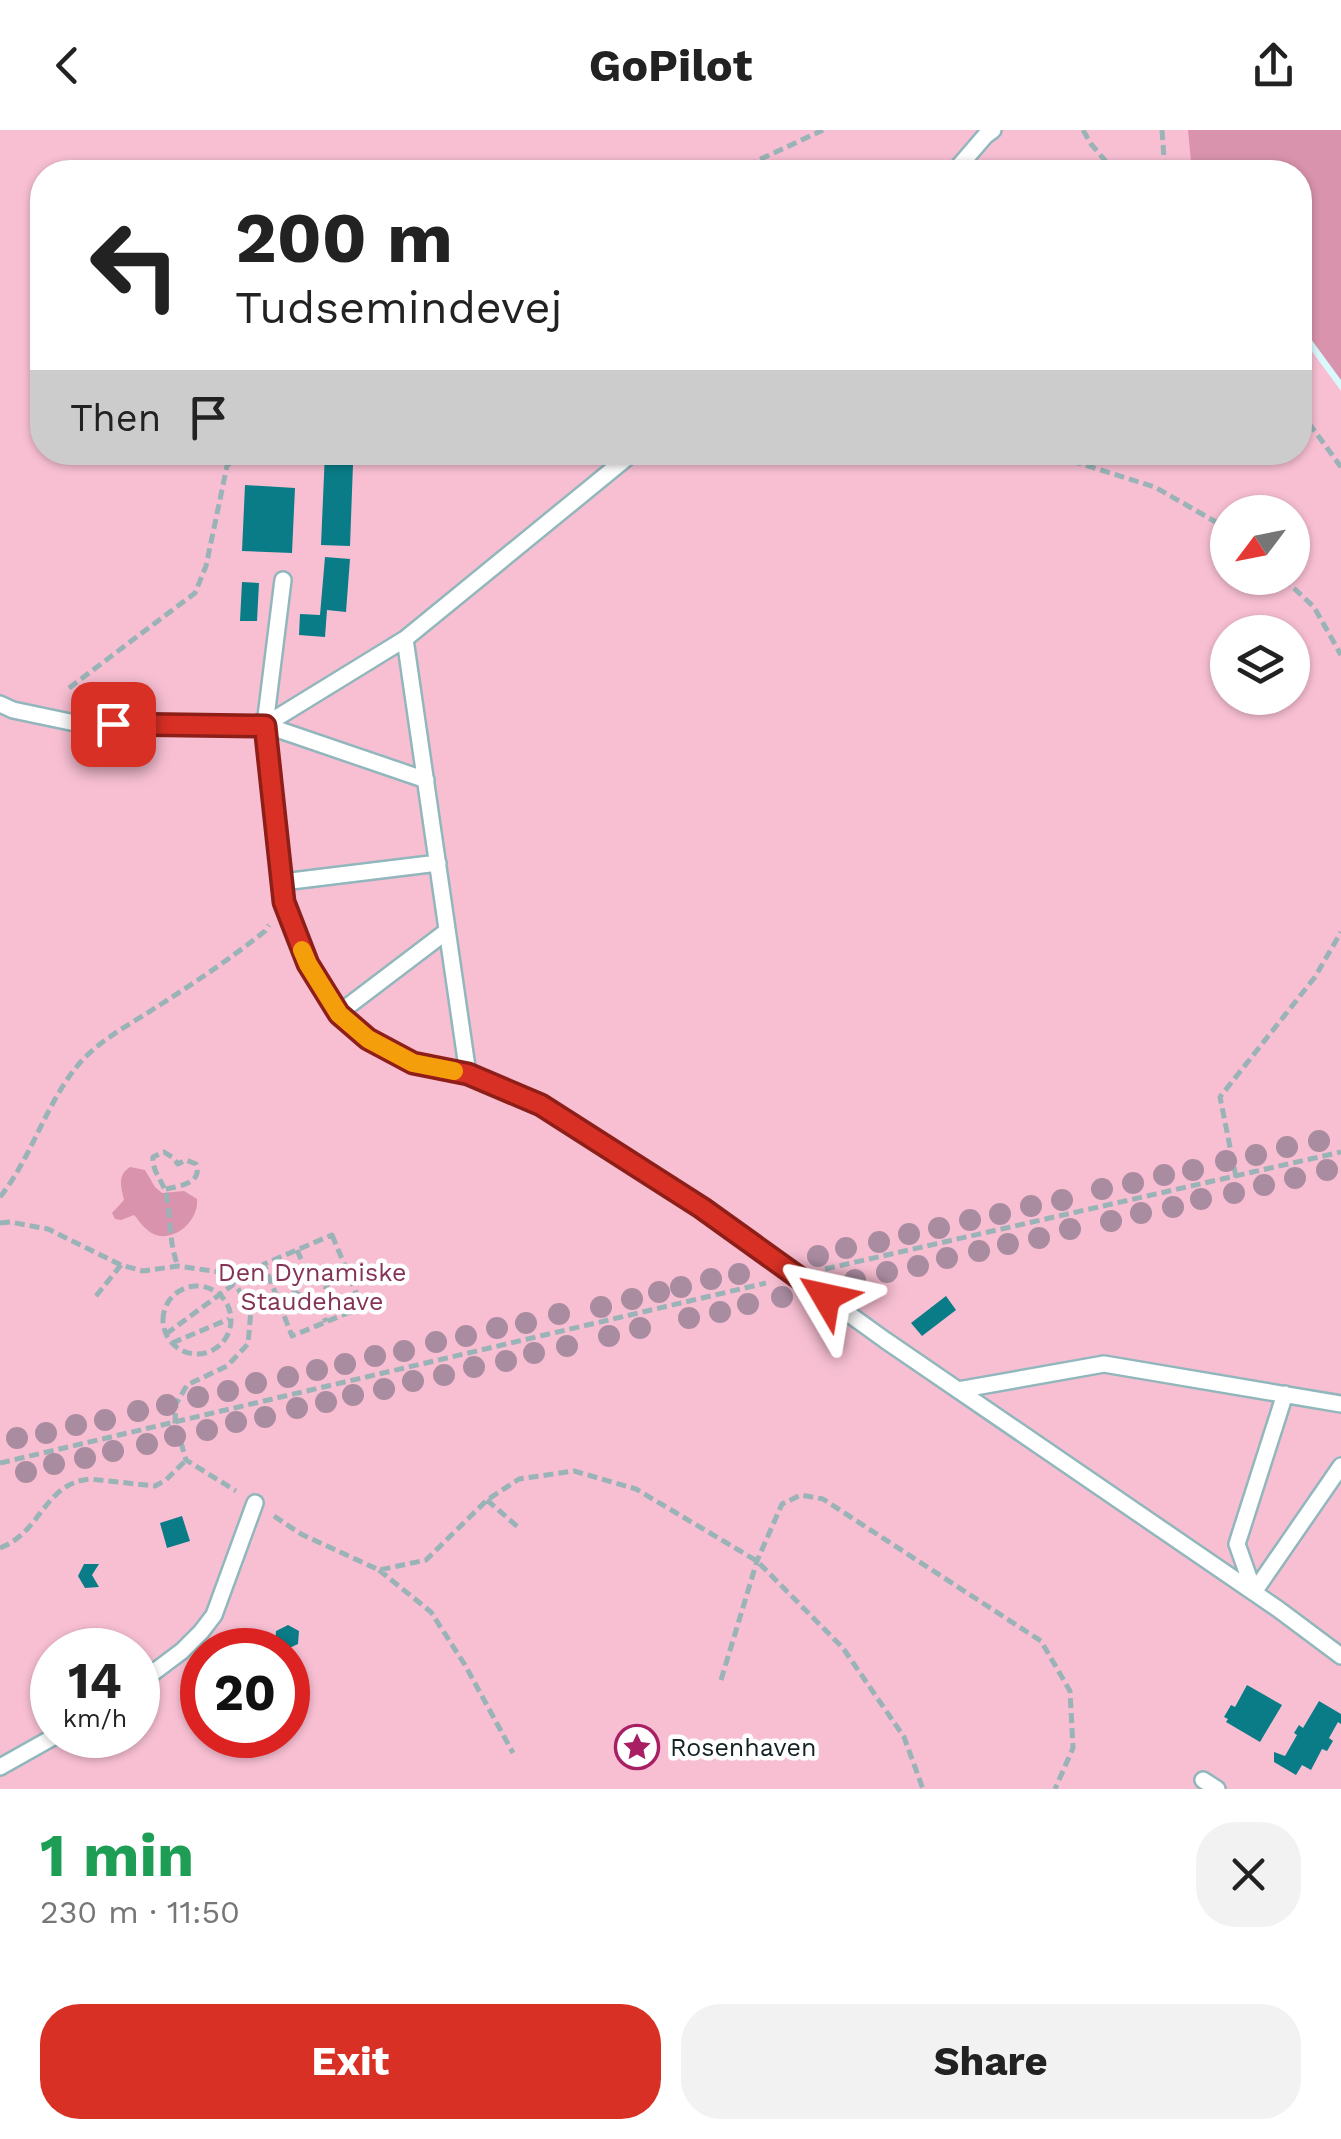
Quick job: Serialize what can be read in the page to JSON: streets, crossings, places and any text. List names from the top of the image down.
{
  "parks": ["Den Dynamiske Staudehave"],
  "places": {
    "place": ["Rosenhaven"]
  },
  "north": "bottom left",
  "page": {
    "header": "GoPilot",
    "turn": ["200 m", "Tudsemindevej"],
    "then": "Then",
    "speed": "14 km/h",
    "limit": "20",
    "heading": ["1 min", "230 m · 11:50"],
    "buttons": ["Exit", "Share"]
  }
}
